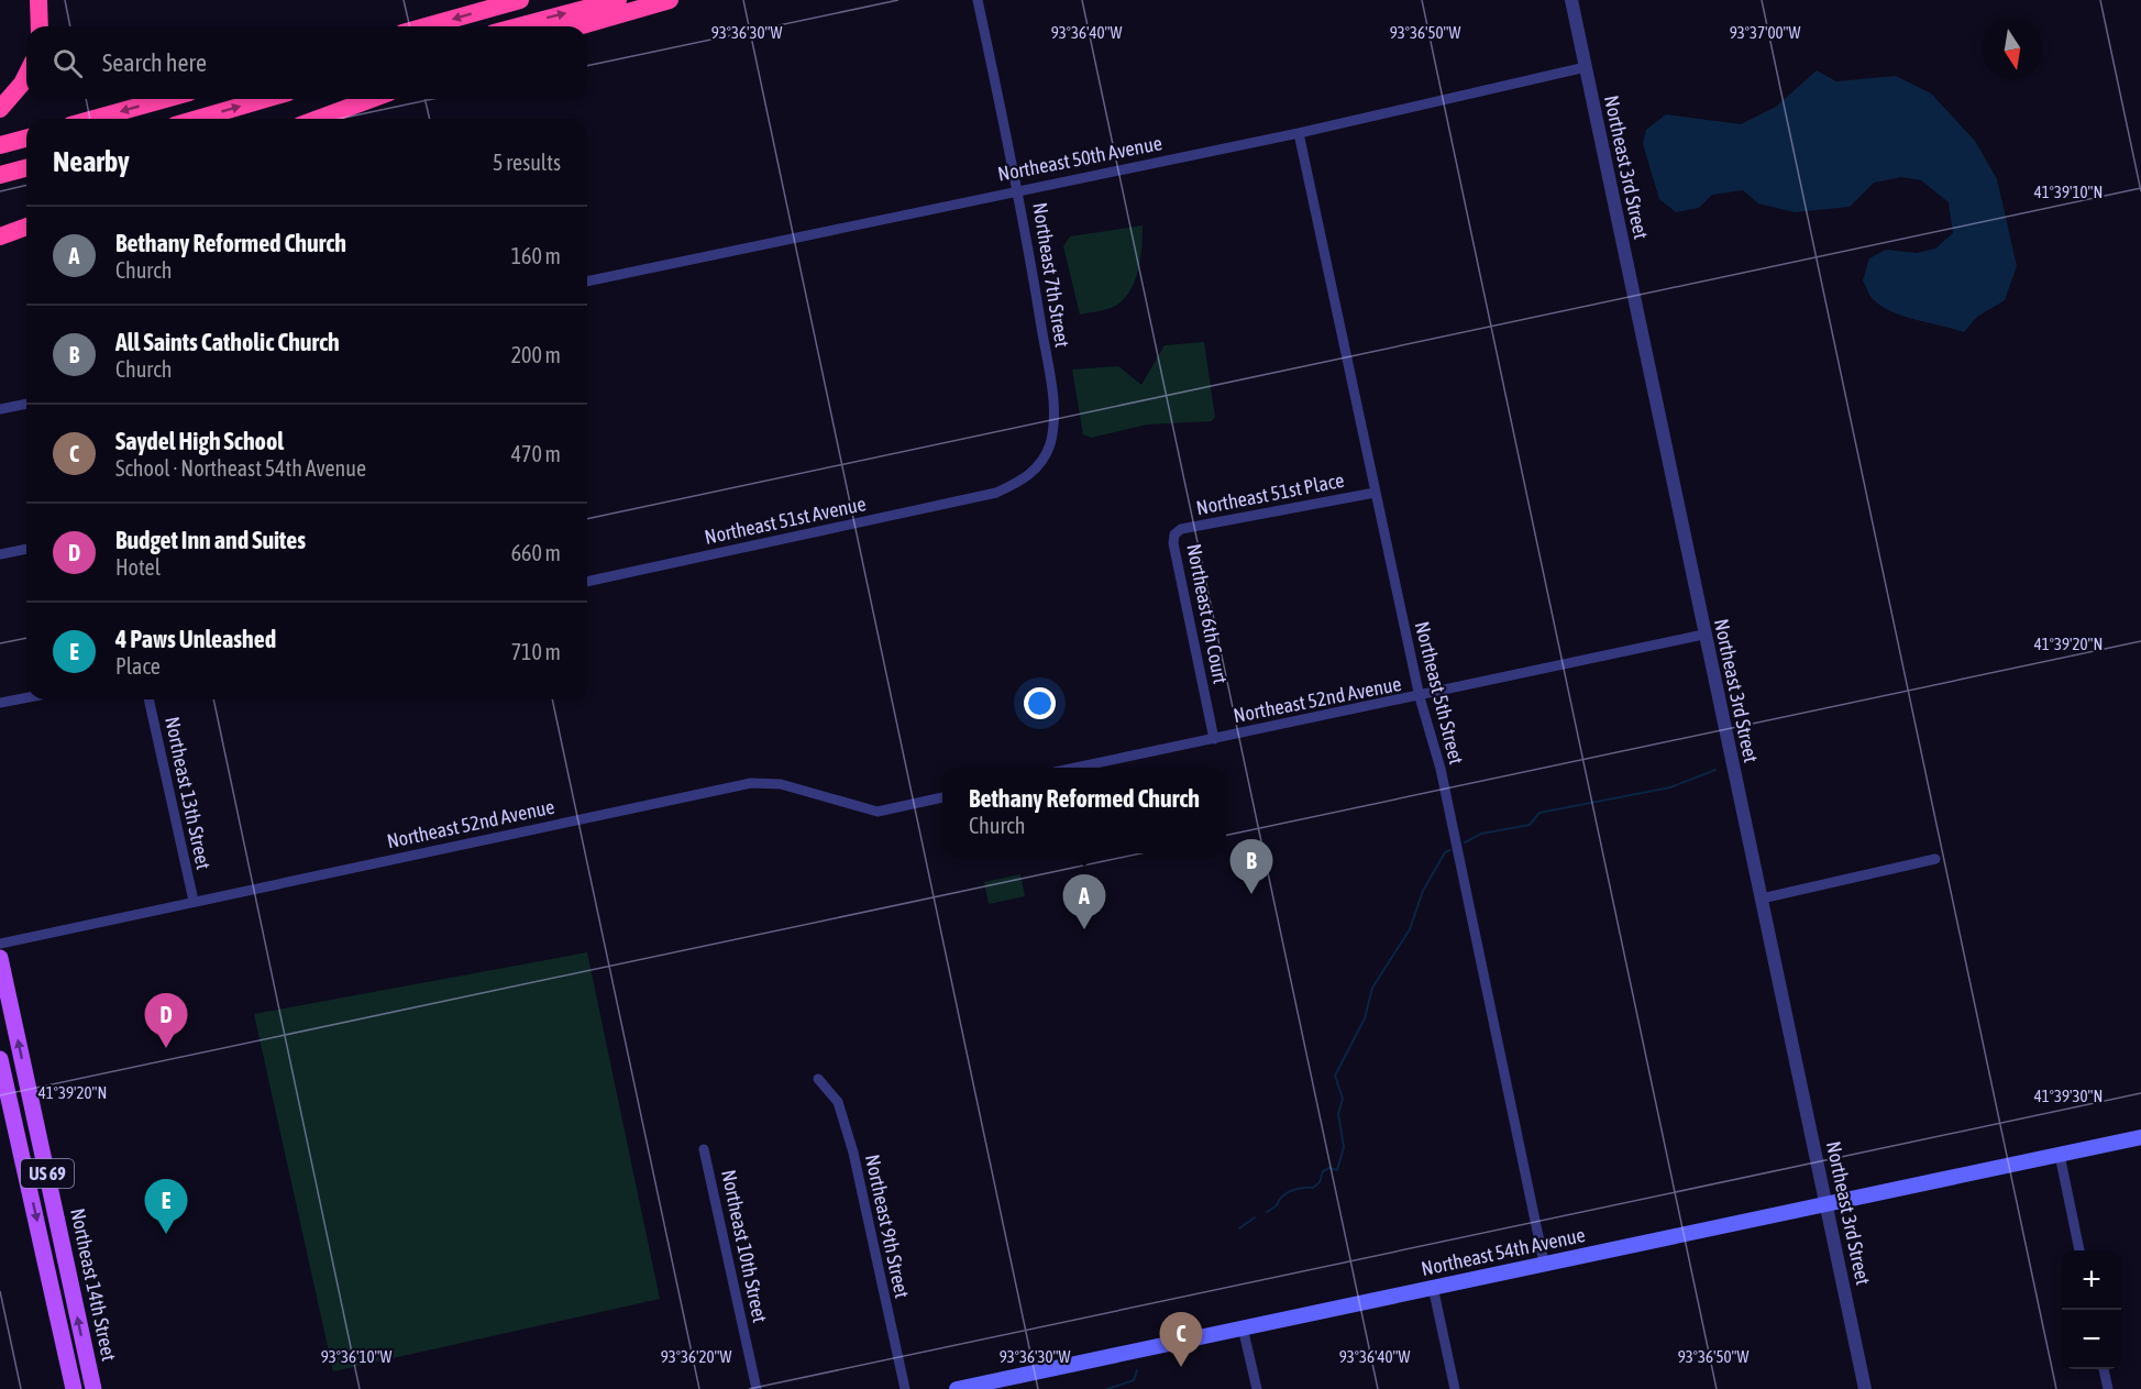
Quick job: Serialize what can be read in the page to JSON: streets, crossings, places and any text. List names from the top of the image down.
{
  "streets": {
    "main road": ["US 69", "Northeast 54th Avenue", "Northeast 14th Street"],
    "street": [
      "Northeast 50th Avenue",
      "Northeast 3rd Street",
      "Northeast 7th Street",
      "Northeast 51st Place",
      "Northeast 51st Avenue",
      "Northeast 6th Court",
      "Northeast 5th Street",
      "Northeast 52nd Avenue",
      "Northeast 13th Street",
      "Northeast 9th Street",
      "Northeast 10th Street"
    ]
  },
  "crossings": [
    ["Northeast 50th Avenue", "Northeast 3rd Street"],
    ["Northeast 50th Avenue", "Northeast 7th Street"],
    ["Northeast 50th Avenue", "Northeast 5th Street"],
    ["Northeast 3rd Street", "Northeast 52nd Avenue"],
    ["Northeast 3rd Street", "Northeast 54th Avenue"],
    ["Northeast 7th Street", "Northeast 51st Avenue"],
    ["Northeast 51st Place", "Northeast 6th Court"],
    ["Northeast 51st Place", "Northeast 5th Street"],
    ["Northeast 6th Court", "Northeast 52nd Avenue"],
    ["Northeast 5th Street", "Northeast 52nd Avenue"],
    ["Northeast 5th Street", "Northeast 54th Avenue"],
    ["Northeast 52nd Avenue", "Northeast 13th Street"]
  ],
  "north": "bottom",
  "page": {
    "search": "Search here",
    "heading": ["Nearby", "5 results"],
    "list": [
      {
        "mark": "A",
        "name": "Bethany Reformed Church",
        "note": "Church",
        "value": "160 m"
      },
      {
        "mark": "B",
        "name": "All Saints Catholic Church",
        "note": "Church",
        "value": "200 m"
      },
      {
        "mark": "C",
        "name": "Saydel High School",
        "note": "School · Northeast 54th Avenue",
        "value": "470 m"
      },
      {
        "mark": "D",
        "name": "Budget Inn and Suites",
        "note": "Hotel",
        "value": "660 m"
      },
      {
        "mark": "E",
        "name": "4 Paws Unleashed",
        "note": "Place",
        "value": "710 m"
      }
    ],
    "popup": ["Bethany Reformed Church", "Church"],
    "pins": [
      "B",
      "A",
      "D",
      "E",
      "C"
    ],
    "map_buttons": ["+", "−"]
  },
  "coordinates": [
    "93°36'30\"W",
    "93°36'40\"W",
    "93°36'50\"W",
    "93°37'00\"W",
    "41°39'10\"N",
    "41°39'20\"N",
    "41°39'30\"N",
    "93°36'10\"W",
    "93°36'20\"W"
  ]
}
